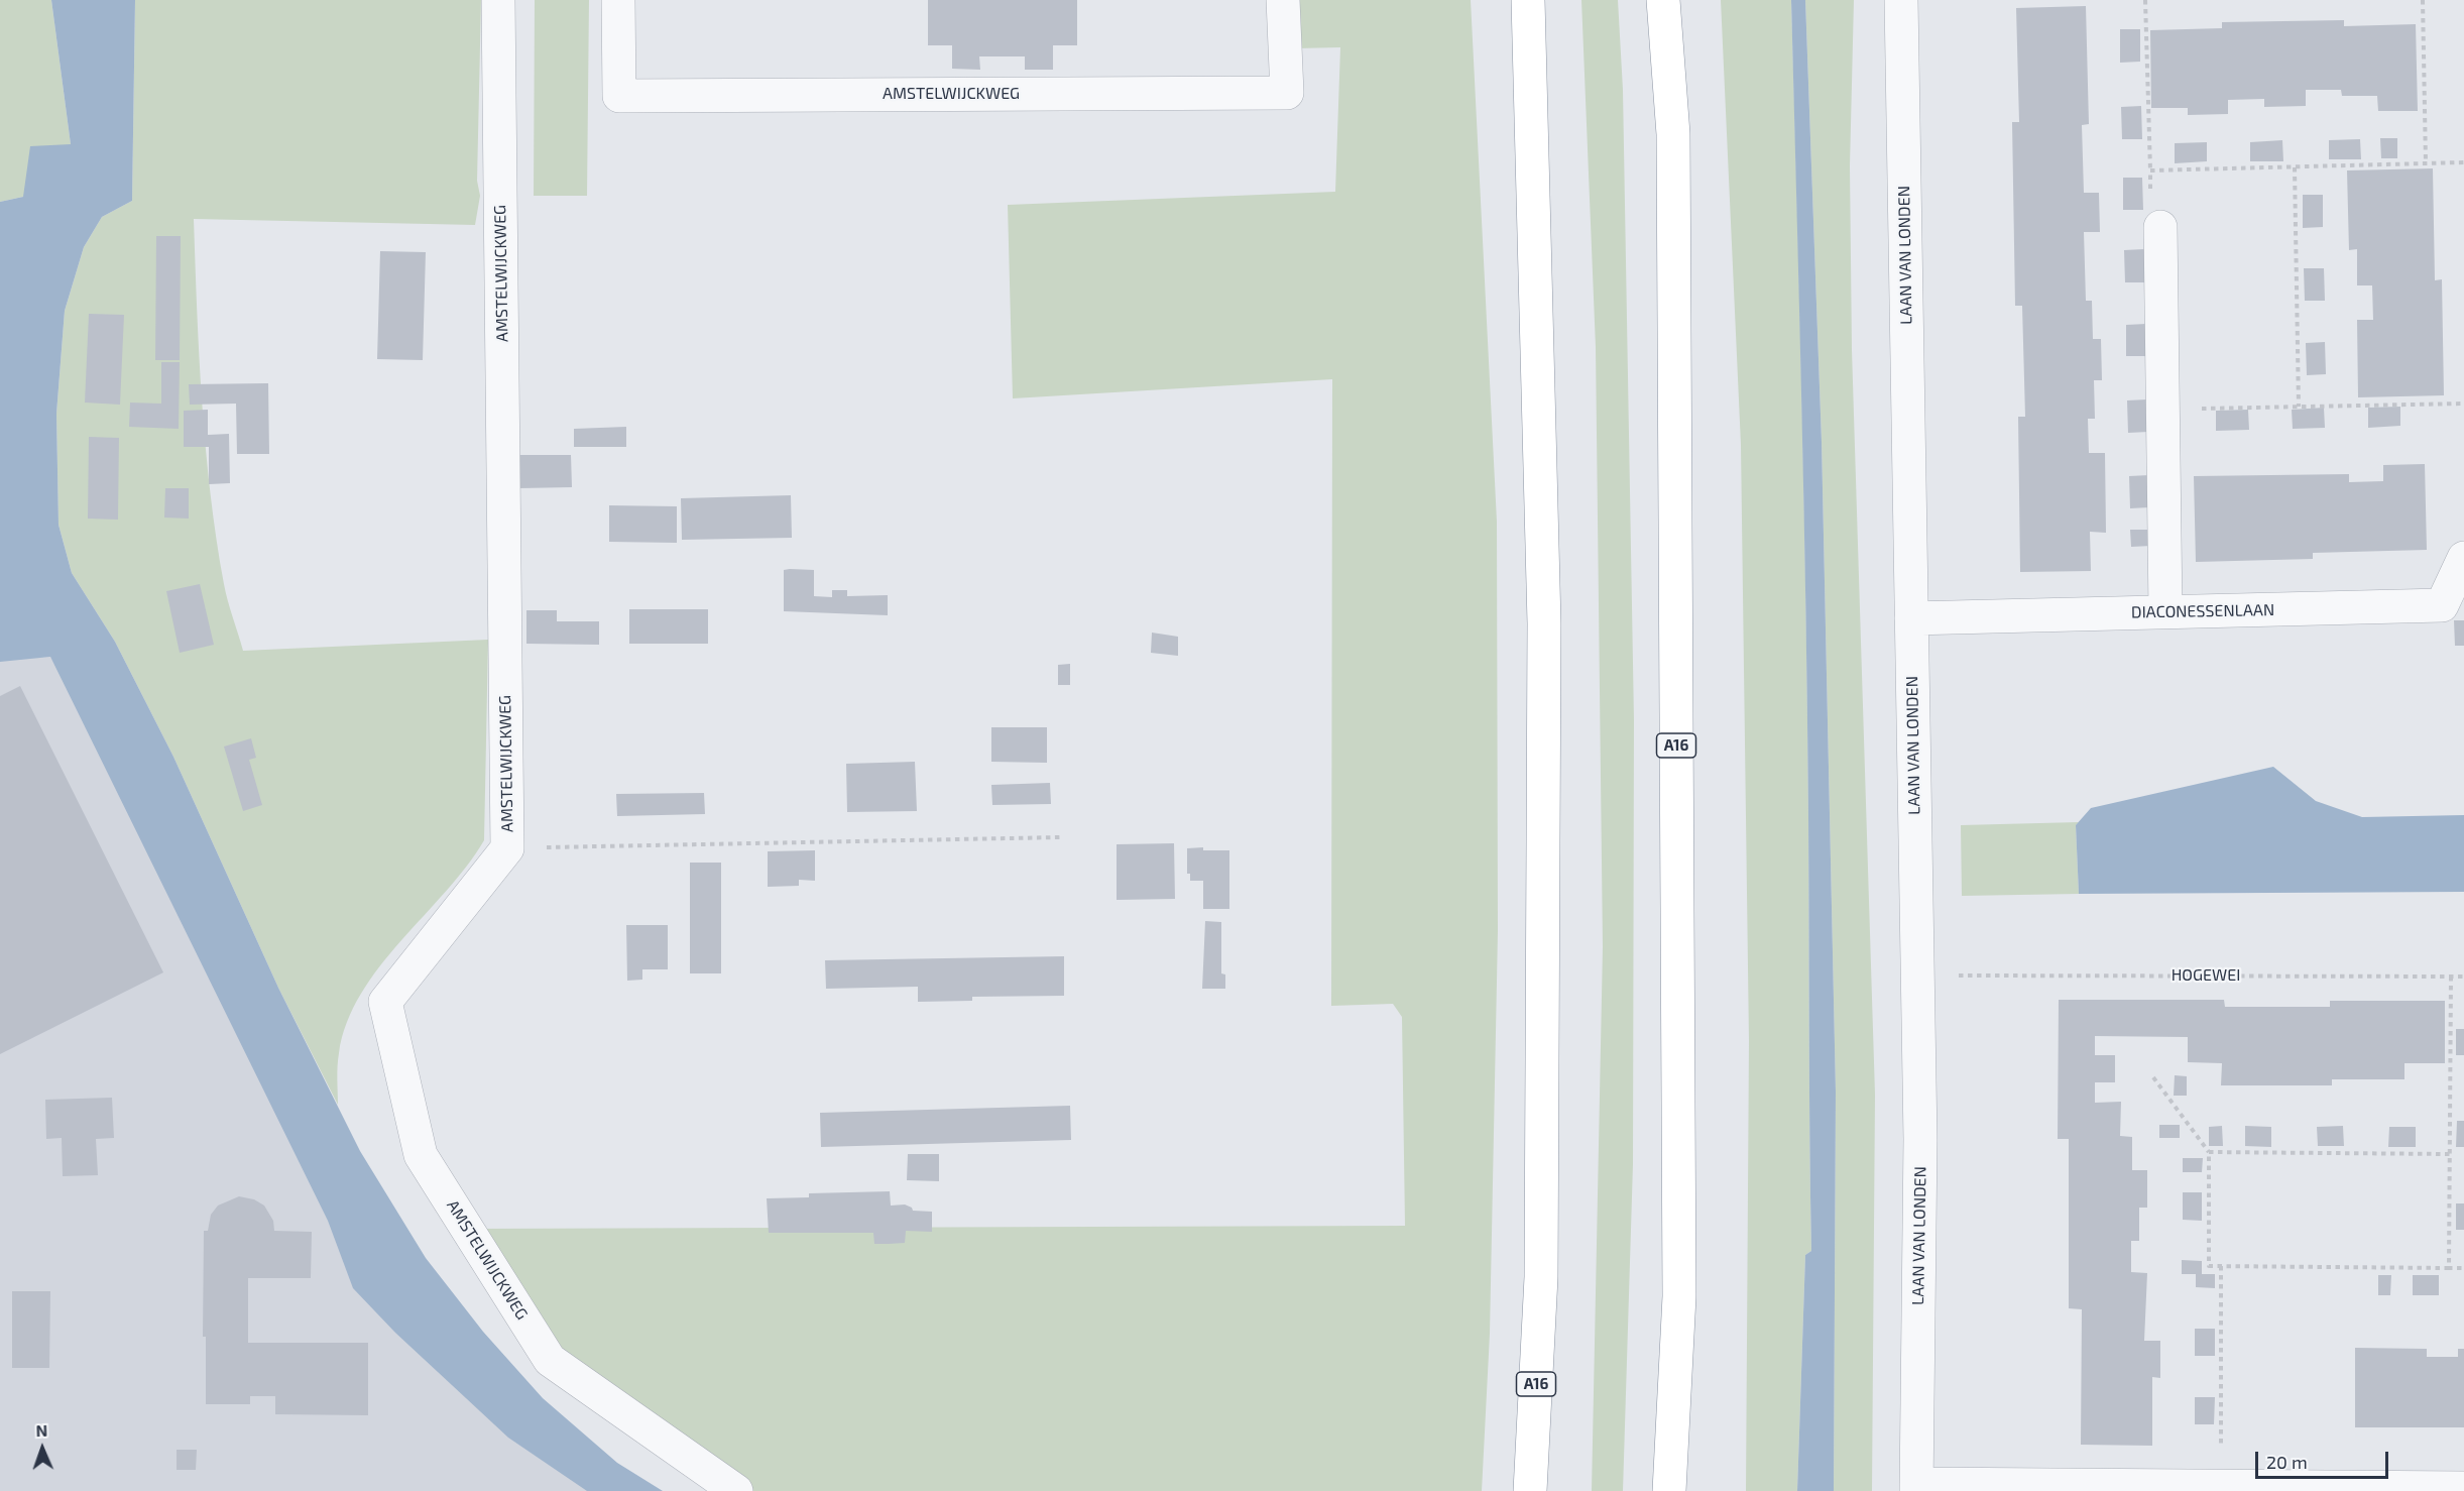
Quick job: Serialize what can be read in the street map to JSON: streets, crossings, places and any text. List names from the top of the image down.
{
  "streets": {
    "highway": ["A16"],
    "street": ["AMSTELWIJCKWEG", "LAAN VAN LONDEN", "DIACONESSENLAAN"],
    "path": ["HOGEWEI"]
  },
  "crossings": [
    ["LAAN VAN LONDEN", "DIACONESSENLAAN"]
  ],
  "scale_bar": "20 m",
  "north": "top"
}
